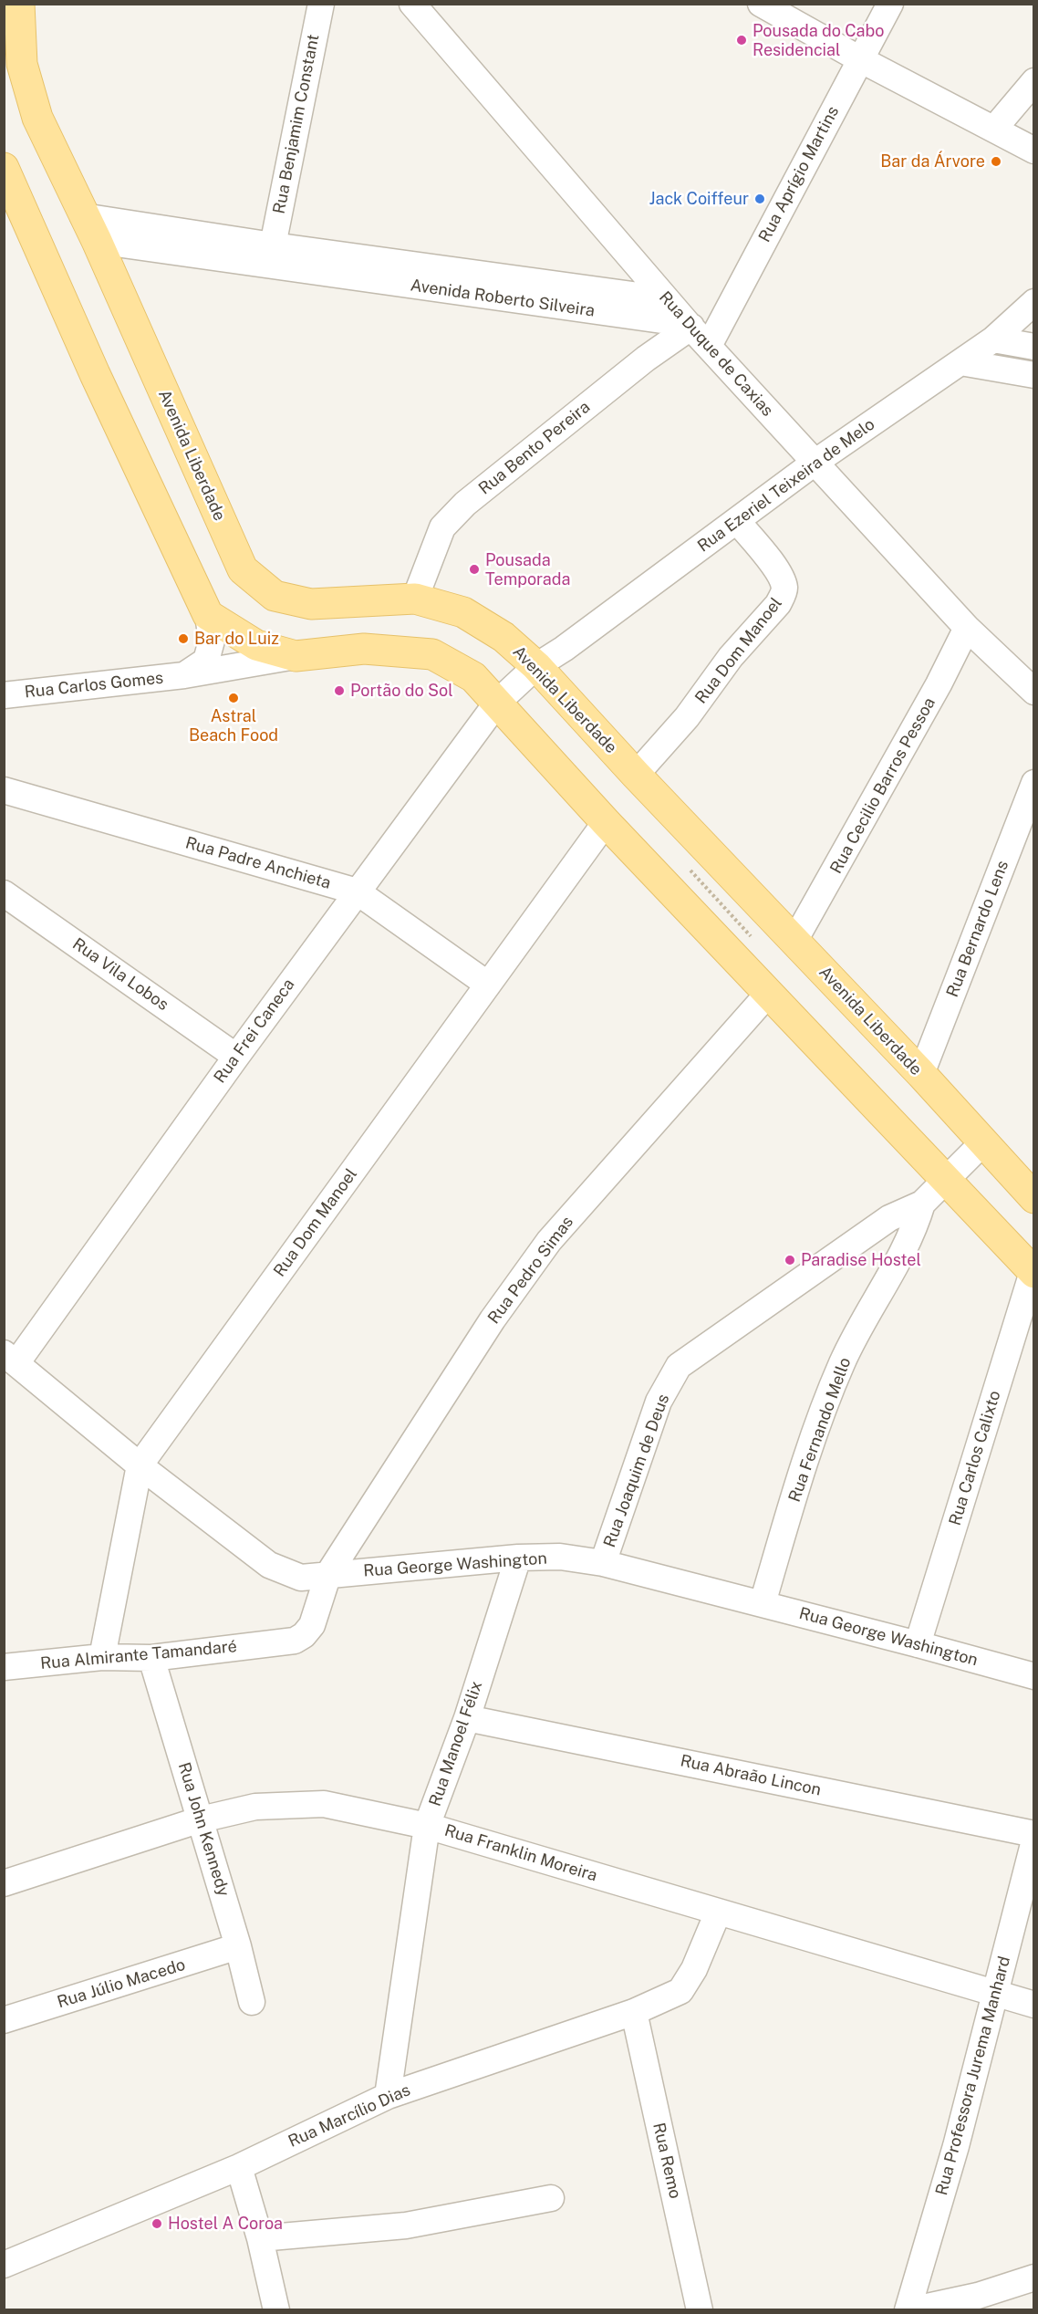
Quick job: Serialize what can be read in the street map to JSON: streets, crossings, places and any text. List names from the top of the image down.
{
  "streets": {
    "main road": ["Avenida Liberdade"],
    "street": [
      "Rua Benjamim Constant",
      "Rua Aprígio Martins",
      "Avenida Roberto Silveira",
      "Rua Duque de Caxias",
      "Rua Bento Pereira",
      "Rua Ezeriel Teixeira de Melo",
      "Rua Dom Manoel",
      "Rua Carlos Gomes",
      "Rua Cecilio Barros Pessoa",
      "Rua Padre Anchieta",
      "Rua Bernardo Lens",
      "Rua Vila Lobos",
      "Rua Frei Caneca",
      "Rua Pedro Simas",
      "Rua Fernando Mello",
      "Rua Carlos Calixto",
      "Rua Joaquim de Deus",
      "Rua George Washington",
      "Rua Almirante Tamandaré",
      "Rua Manoel Félix",
      "Rua Abraão Lincon",
      "Rua John Kennedy",
      "Rua Franklin Moreira",
      "Rua Júlio Macedo",
      "Rua Professora Jurema Manhard",
      "Rua Marcílio Dias",
      "Rua Remo"
    ]
  },
  "crossings": [
    ["Rua Benjamim Constant", "Avenida Roberto Silveira"],
    ["Rua Aprígio Martins", "Rua Duque de Caxias"],
    ["Avenida Roberto Silveira", "Rua Duque de Caxias"],
    ["Avenida Roberto Silveira", "Rua Bento Pereira"],
    ["Avenida Roberto Silveira", "Avenida Liberdade"],
    ["Rua Duque de Caxias", "Rua Bento Pereira"],
    ["Rua Duque de Caxias", "Rua Ezeriel Teixeira de Melo"],
    ["Rua Duque de Caxias", "Rua Cecilio Barros Pessoa"],
    ["Rua Bento Pereira", "Avenida Liberdade"],
    ["Avenida Liberdade", "Rua Ezeriel Teixeira de Melo"],
    ["Avenida Liberdade", "Rua Dom Manoel"],
    ["Avenida Liberdade", "Rua Cecilio Barros Pessoa"],
    ["Avenida Liberdade", "Rua Bernardo Lens"],
    ["Avenida Liberdade", "Rua Joaquim de Deus"],
    ["Rua Ezeriel Teixeira de Melo", "Rua Dom Manoel"],
    ["Rua Ezeriel Teixeira de Melo", "Rua Frei Caneca"],
    ["Rua Dom Manoel", "Rua Padre Anchieta"],
    ["Rua Dom Manoel", "Rua George Washington"],
    ["Rua Dom Manoel", "Rua Almirante Tamandaré"],
    ["Rua Padre Anchieta", "Rua Frei Caneca"],
    ["Rua Vila Lobos", "Rua Frei Caneca"],
    ["Rua Frei Caneca", "Rua George Washington"],
    ["Rua Pedro Simas", "Rua George Washington"],
    ["Rua Pedro Simas", "Rua Almirante Tamandaré"],
    ["Rua Fernando Mello", "Rua Joaquim de Deus"],
    ["Rua Fernando Mello", "Rua George Washington"],
    ["Rua Carlos Calixto", "Rua George Washington"],
    ["Rua Joaquim de Deus", "Rua George Washington"],
    ["Rua George Washington", "Rua Almirante Tamandaré"],
    ["Rua George Washington", "Rua Manoel Félix"],
    ["Rua Almirante Tamandaré", "Rua John Kennedy"],
    ["Rua Manoel Félix", "Rua Abraão Lincon"],
    ["Rua Manoel Félix", "Rua Franklin Moreira"],
    ["Rua Manoel Félix", "Rua Marcílio Dias"],
    ["Rua John Kennedy", "Rua Franklin Moreira"],
    ["Rua John Kennedy", "Rua Júlio Macedo"],
    ["Rua Franklin Moreira", "Rua Professora Jurema Manhard"],
    ["Rua Franklin Moreira", "Rua Marcílio Dias"],
    ["Rua Marcílio Dias", "Rua Remo"]
  ],
  "places": [
    "Pousada do Cabo Residencial",
    "Bar da Árvore",
    "Jack Coiffeur",
    "Pousada Temporada",
    "Bar do Luiz",
    "Portão do Sol",
    "Astral Beach Food",
    "Paradise Hostel",
    "Hostel A Coroa"
  ]
}
